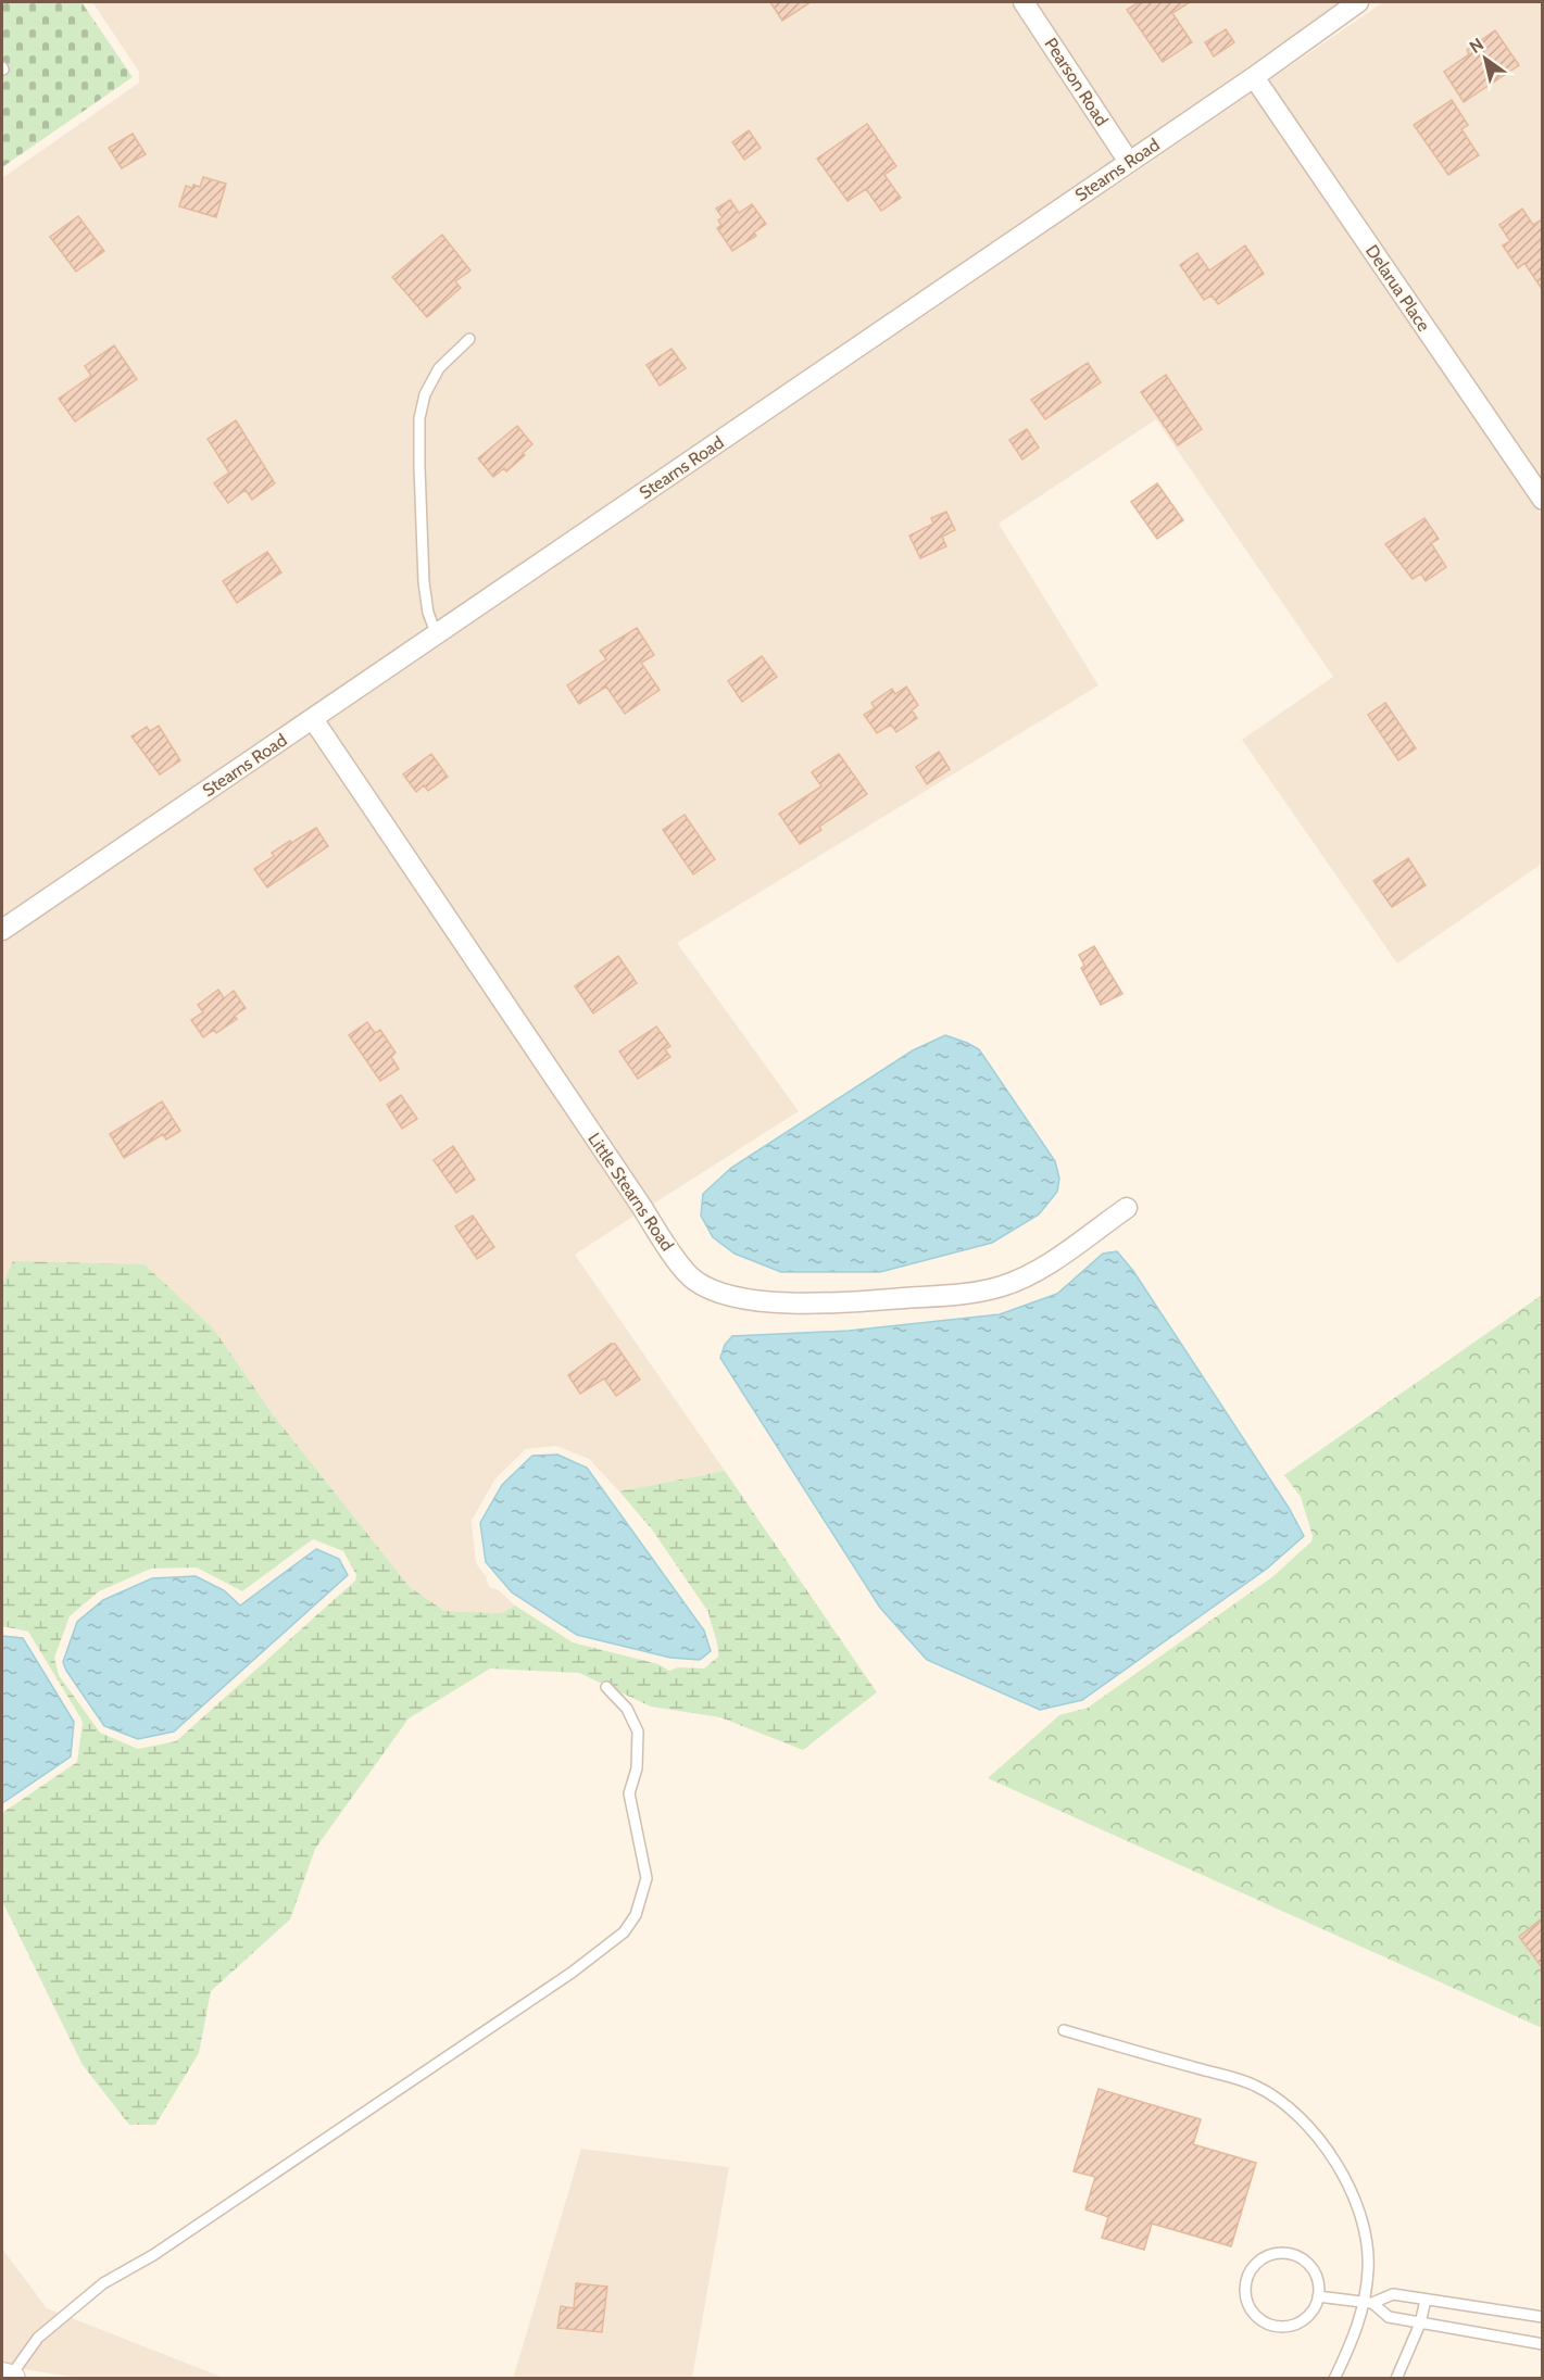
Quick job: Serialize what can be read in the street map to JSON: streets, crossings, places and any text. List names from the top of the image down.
{
  "streets": {
    "street": [
      "Pearson Road",
      "Stearns Road",
      "Delarua Place",
      "Little Stearns Road"
    ]
  },
  "crossings": [
    ["Pearson Road", "Stearns Road"],
    ["Stearns Road", "Delarua Place"],
    ["Stearns Road", "Little Stearns Road"]
  ],
  "north": "top left"
}
